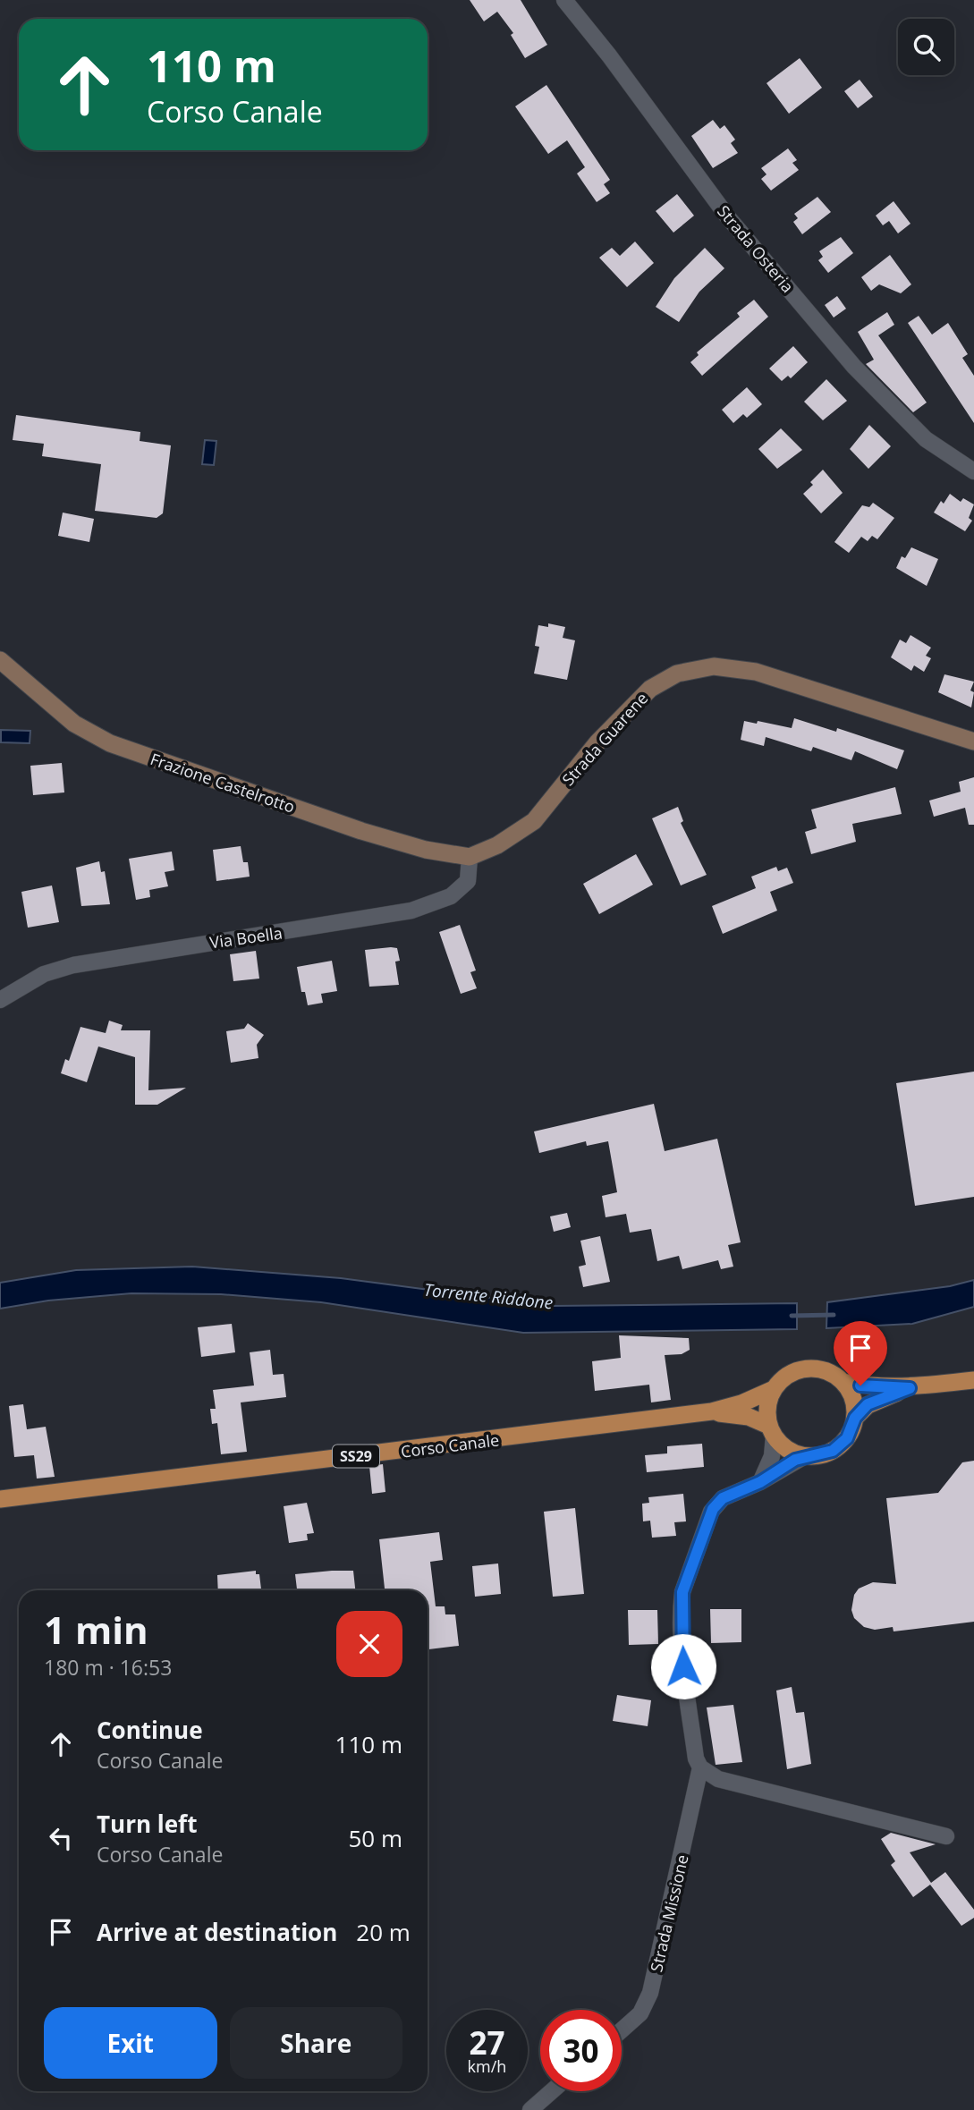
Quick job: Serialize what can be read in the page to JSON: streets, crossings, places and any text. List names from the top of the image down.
{
  "streets": {
    "main road": [
      "Strada Guarene",
      "Frazione Castelrotto",
      "Corso Canale",
      "SS29"
    ],
    "street": ["Strada Osteria", "Via Boella", "Strada Missione"]
  },
  "crossings": [
    ["Strada Guarene", "Frazione Castelrotto"],
    ["Strada Guarene", "Via Boella"],
    ["Frazione Castelrotto", "Via Boella"],
    ["Corso Canale", "Strada Missione"]
  ],
  "water": ["Torrente Riddone"],
  "page": {
    "turn": ["110 m", "Corso Canale"],
    "heading": ["1 min", "180 m · 16:53"],
    "list": [
      {
        "name": "Continue",
        "note": "Corso Canale",
        "value": "110 m"
      },
      {
        "name": "Turn left",
        "note": "Corso Canale",
        "value": "50 m"
      },
      {
        "name": "Arrive at destination",
        "value": "20 m"
      }
    ],
    "buttons": ["Exit", "Share"],
    "speed": "27 km/h",
    "limit": "30"
  }
}
